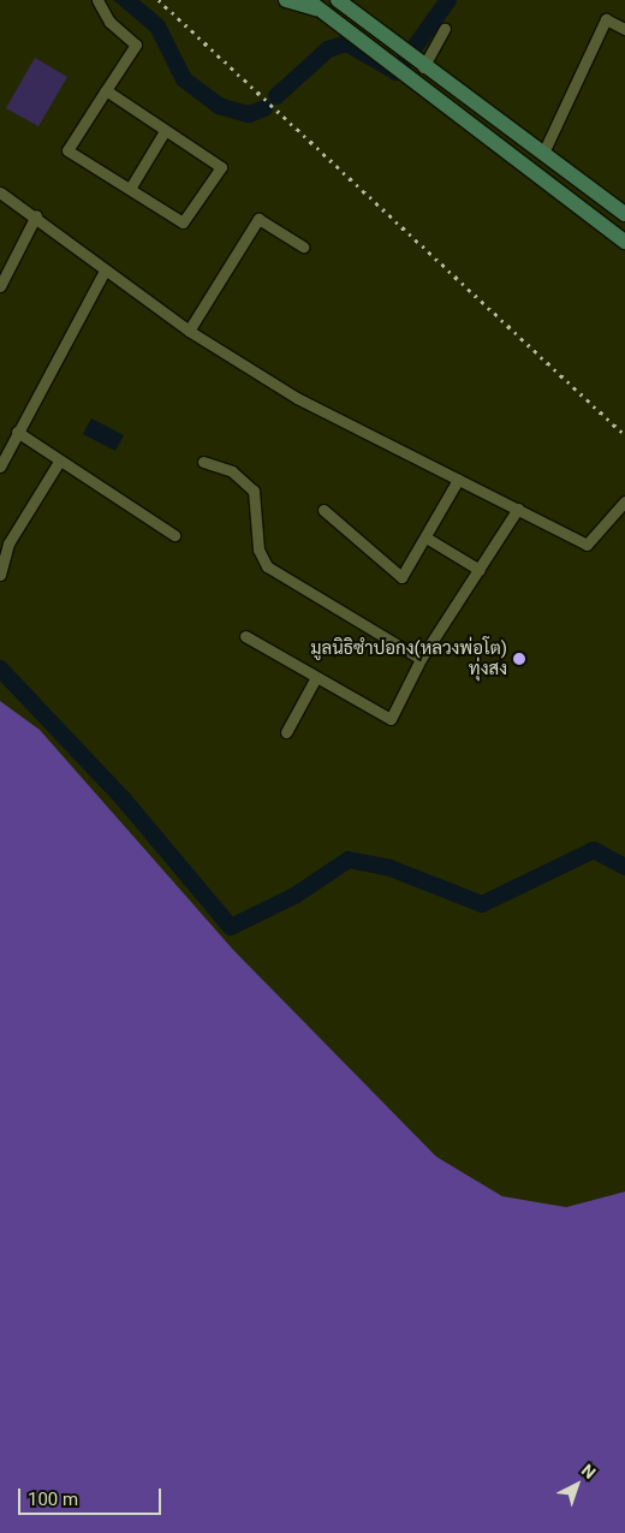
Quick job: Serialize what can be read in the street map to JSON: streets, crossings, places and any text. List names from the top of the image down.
{
  "places": ["มูลนิธิซำปอกง(หลวงพ่อโต) ทุ่งสง"],
  "scale_bar": "100 m",
  "north": "top right"
}
